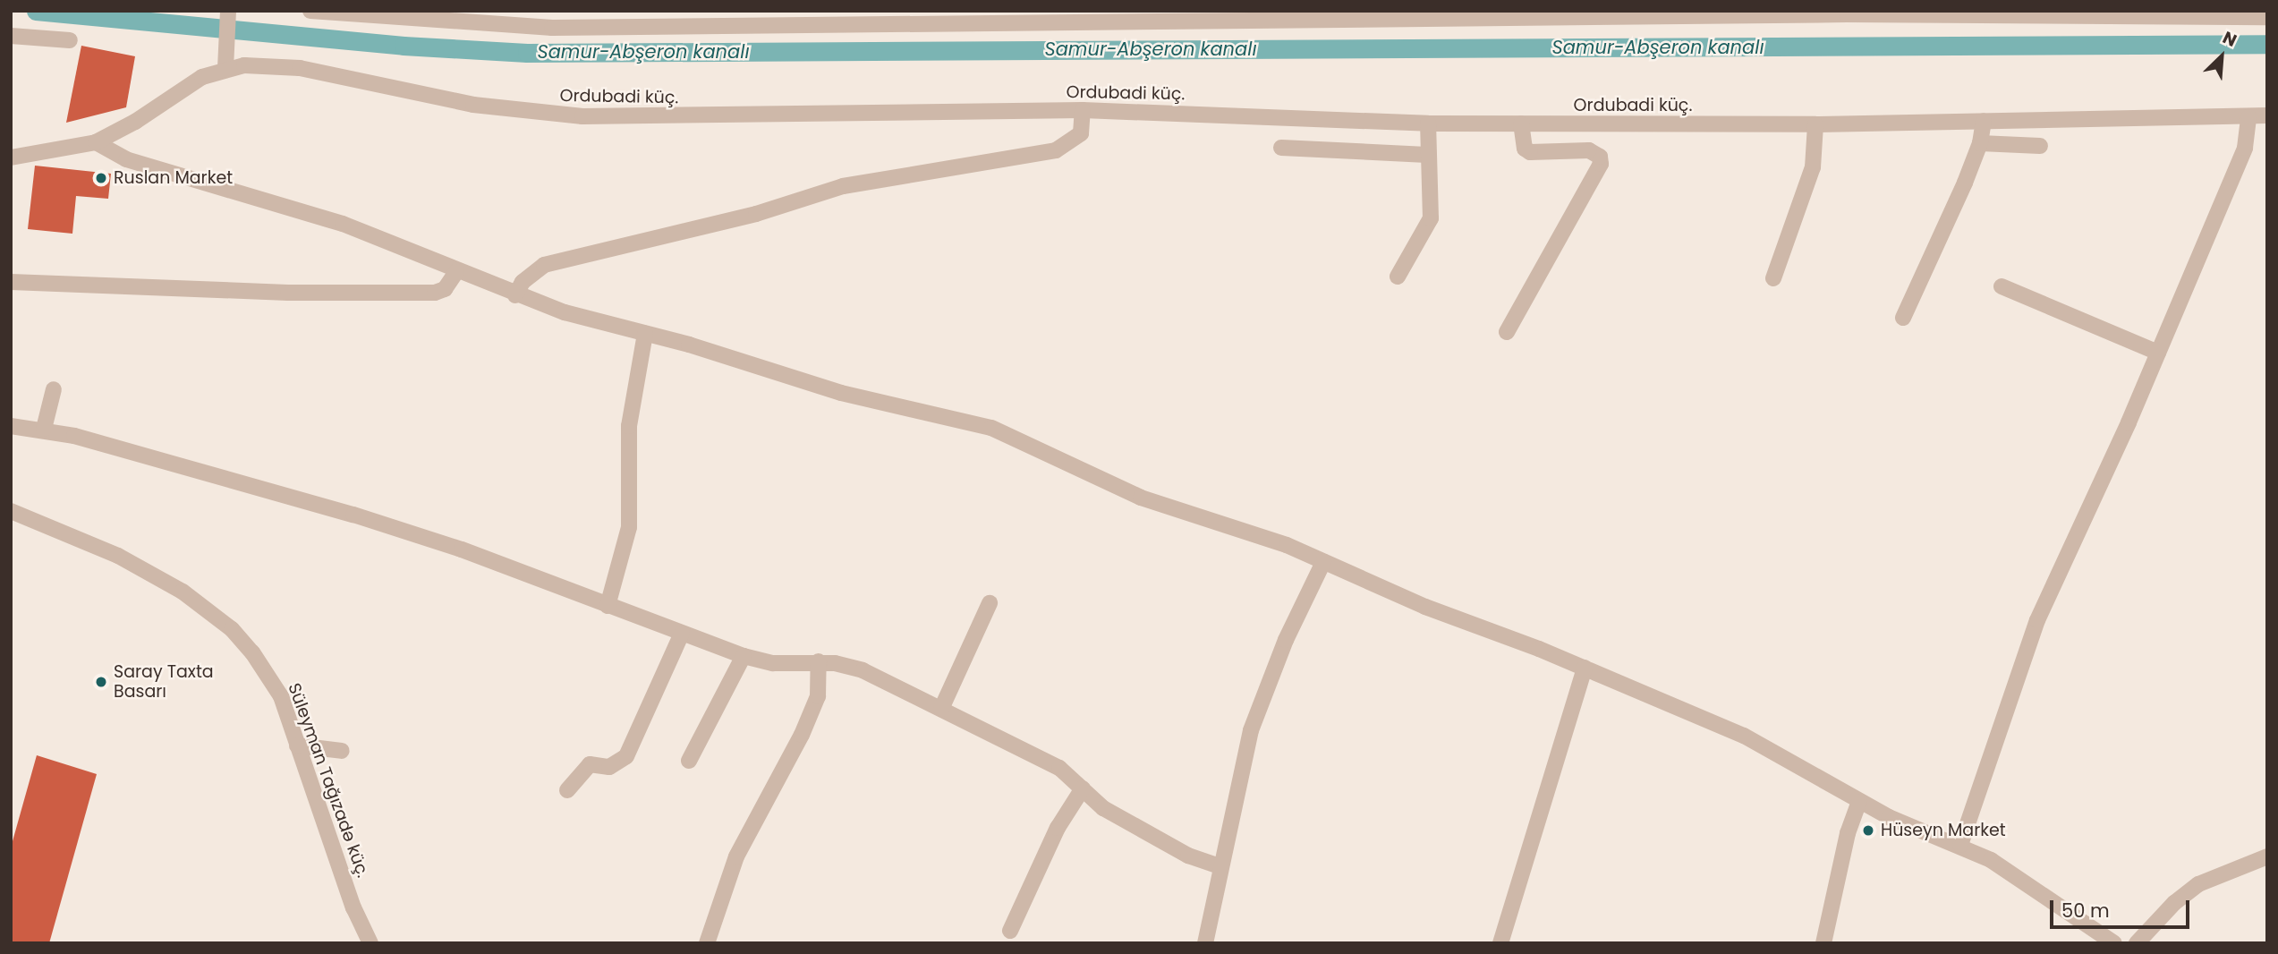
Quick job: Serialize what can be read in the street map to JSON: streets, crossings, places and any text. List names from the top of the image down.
{
  "streets": {
    "street": ["Ordubadi küç.", "Süleyman Tağızadə küç."]
  },
  "water": ["Samur-Abşeron kanalı"],
  "places": ["Ruslan Market", "Saray Taxta Basarı", "Hüseyn Market"],
  "scale_bar": "50 m",
  "north": "top right"
}
